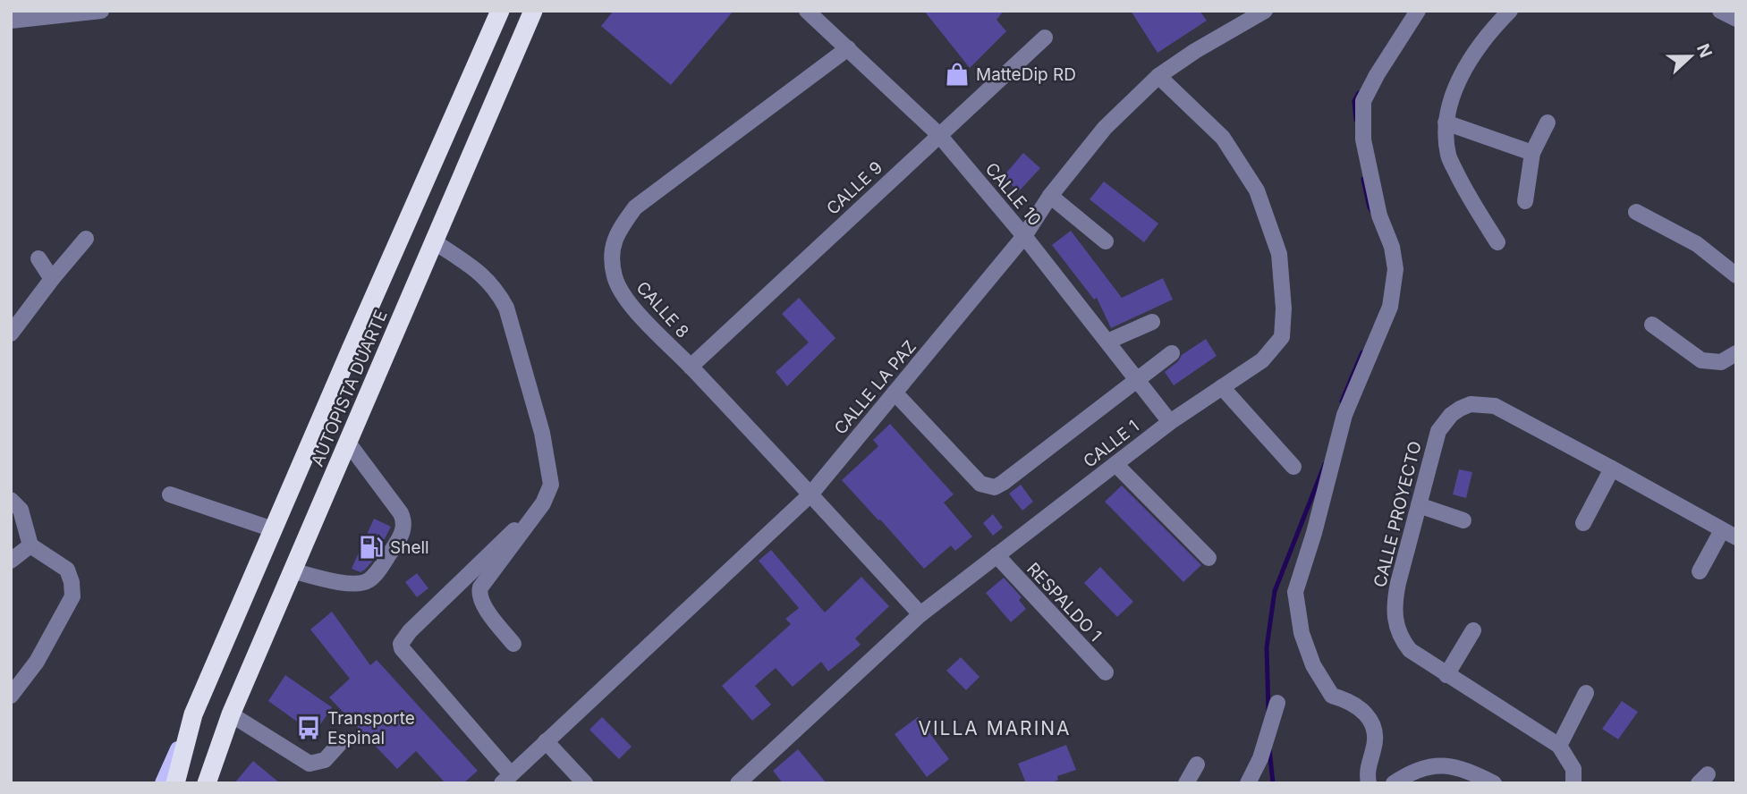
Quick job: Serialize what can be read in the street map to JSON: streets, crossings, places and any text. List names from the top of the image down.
{
  "streets": {
    "highway": ["AUTOPISTA DUARTE"],
    "street": [
      "CALLE 9",
      "CALLE 10",
      "CALLE 8",
      "CALLE LA PAZ",
      "CALLE 1",
      "CALLE PROYECTO",
      "RESPALDO 1"
    ]
  },
  "crossings": [
    ["CALLE 9", "CALLE 10"],
    ["CALLE 9", "CALLE 8"],
    ["CALLE 10", "CALLE 8"],
    ["CALLE 10", "CALLE LA PAZ"],
    ["CALLE 10", "CALLE 1"],
    ["CALLE 8", "CALLE LA PAZ"],
    ["CALLE 8", "CALLE 1"],
    ["CALLE LA PAZ", "CALLE 1"],
    ["CALLE 1", "RESPALDO 1"]
  ],
  "districts": ["VILLA MARINA"],
  "places": {
    "shop": ["MatteDip RD"],
    "fuel station": ["Shell"],
    "bus stop": ["Transporte Espinal"]
  },
  "north": "right"
}
